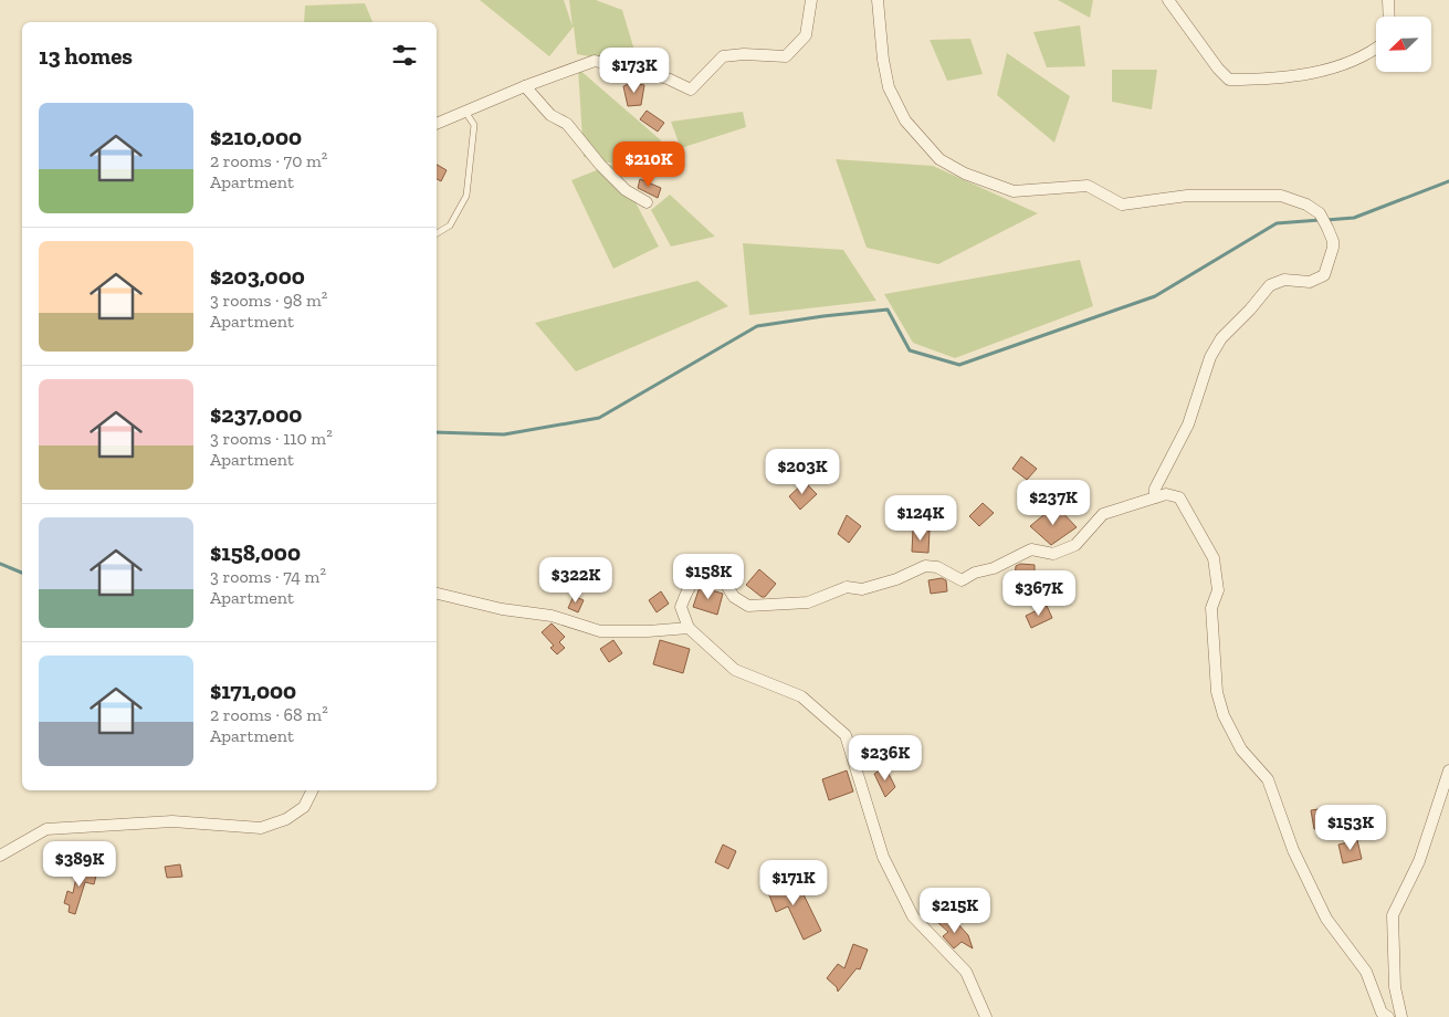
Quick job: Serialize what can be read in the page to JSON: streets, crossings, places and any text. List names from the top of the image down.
{
  "north": "bottom left",
  "page": {
    "heading": "13 homes",
    "price": [
      "$173K",
      "$210K",
      "$203K",
      "$237K",
      "$124K",
      "$158K",
      "$322K",
      "$367K",
      "$236K",
      "$153K",
      "$389K",
      "$171K",
      "$215K"
    ],
    "list": [
      {
        "name": "$210,000",
        "note": "2 rooms · 70 m² · Apartment"
      },
      {
        "name": "$203,000",
        "note": "3 rooms · 98 m² · Apartment"
      },
      {
        "name": "$237,000",
        "note": "3 rooms · 110 m² · Apartment"
      },
      {
        "name": "$158,000",
        "note": "3 rooms · 74 m² · Apartment"
      },
      {
        "name": "$171,000",
        "note": "2 rooms · 68 m² · Apartment"
      }
    ]
  }
}
